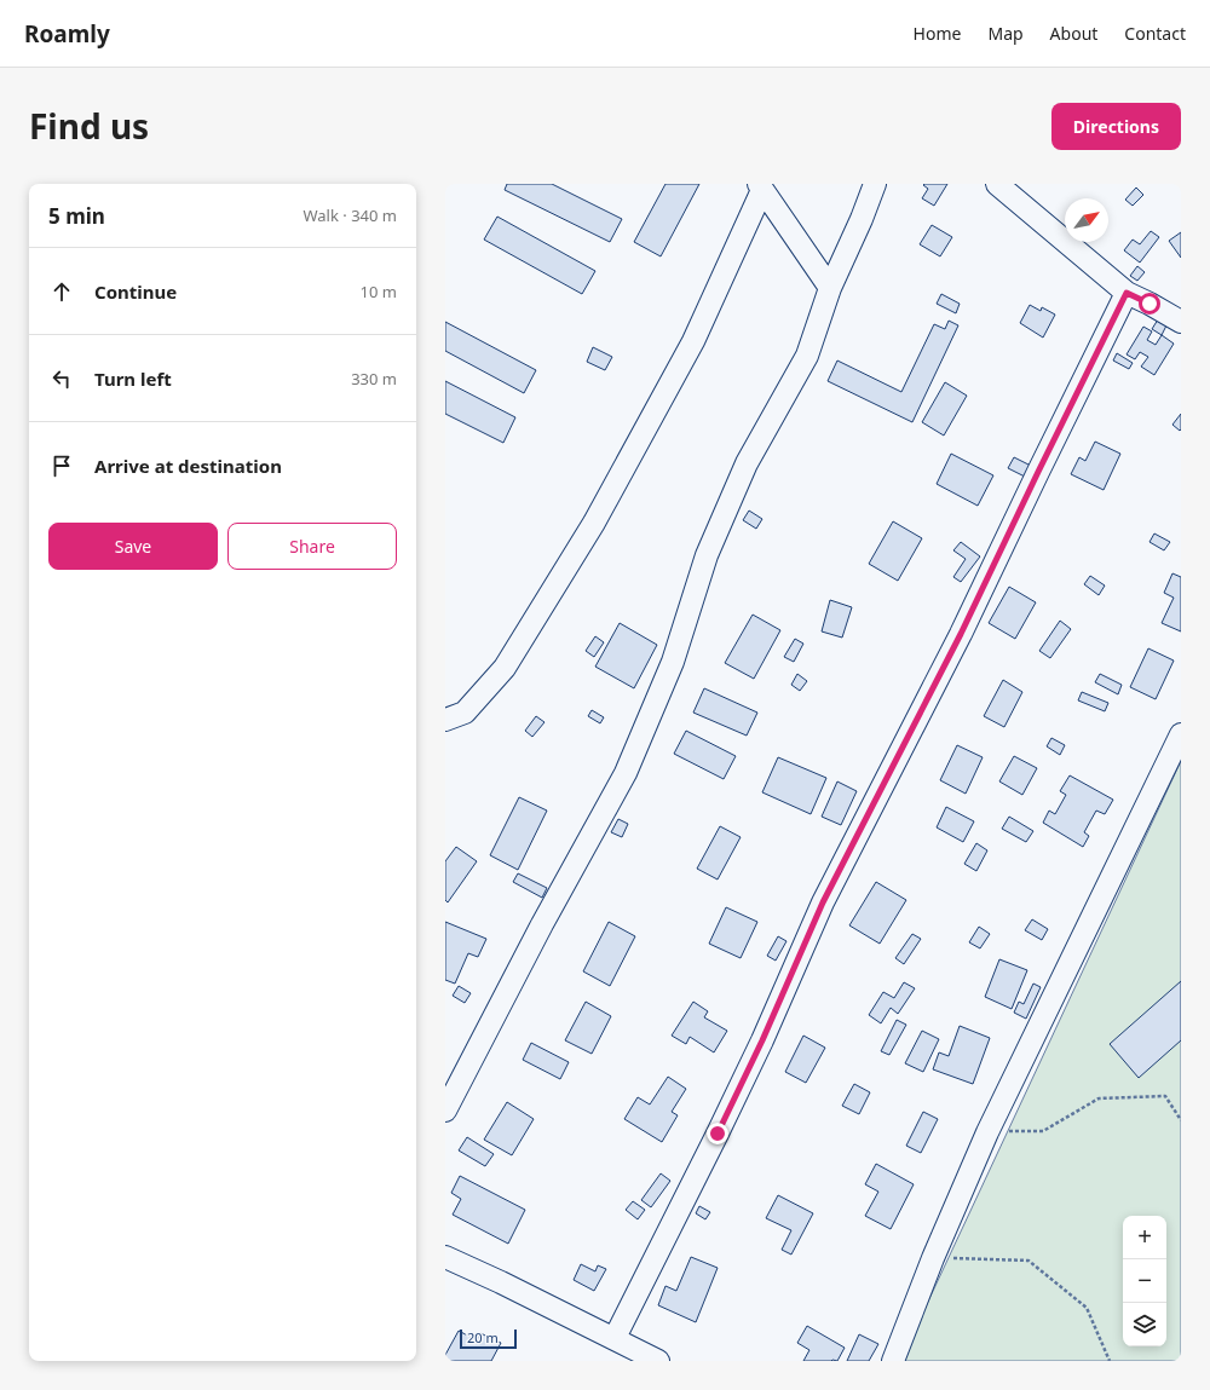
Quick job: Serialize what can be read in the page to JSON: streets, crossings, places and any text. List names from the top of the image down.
{
  "scale_bar": "20 m",
  "north": "top right",
  "page": {
    "header": "Roamly",
    "nav": [
      "Home",
      "Map",
      "About",
      "Contact"
    ],
    "title": "Find us",
    "buttons": [
      "Directions",
      ["Save", "Share"]
    ],
    "heading": ["5 min", "Walk · 340 m"],
    "list": [
      ["Continue", "10 m"],
      ["Turn left", "330 m"],
      "Arrive at destination"
    ],
    "map_buttons": ["+", "−"],
    "scale": "20 m"
  }
}
